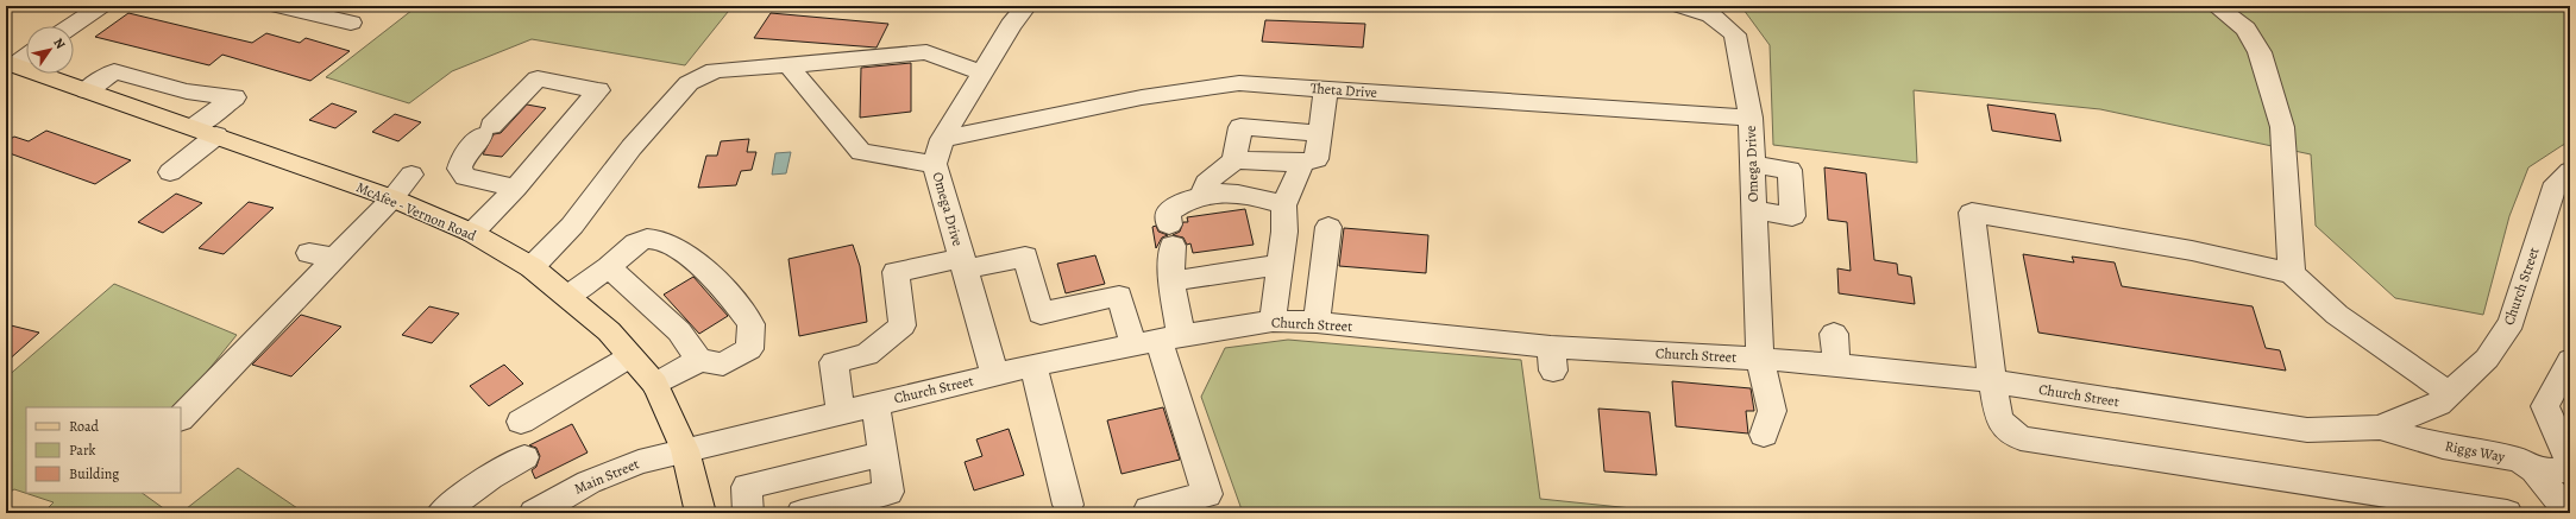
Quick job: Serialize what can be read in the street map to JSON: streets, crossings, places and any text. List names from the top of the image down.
{
  "streets": {
    "main road": ["McAfee - Vernon Road"],
    "street": [
      "Theta Drive",
      "Omega Drive",
      "Church Street",
      "Riggs Way",
      "Main Street"
    ]
  },
  "crossings": [
    ["Theta Drive", "Omega Drive"],
    ["Omega Drive", "Church Street"],
    ["McAfee - Vernon Road", "Church Street"],
    ["McAfee - Vernon Road", "Main Street"],
    ["Church Street", "Riggs Way"],
    ["Church Street", "Main Street"]
  ],
  "legend": ["Road", "Park", "Building"],
  "north": "top right"
}
